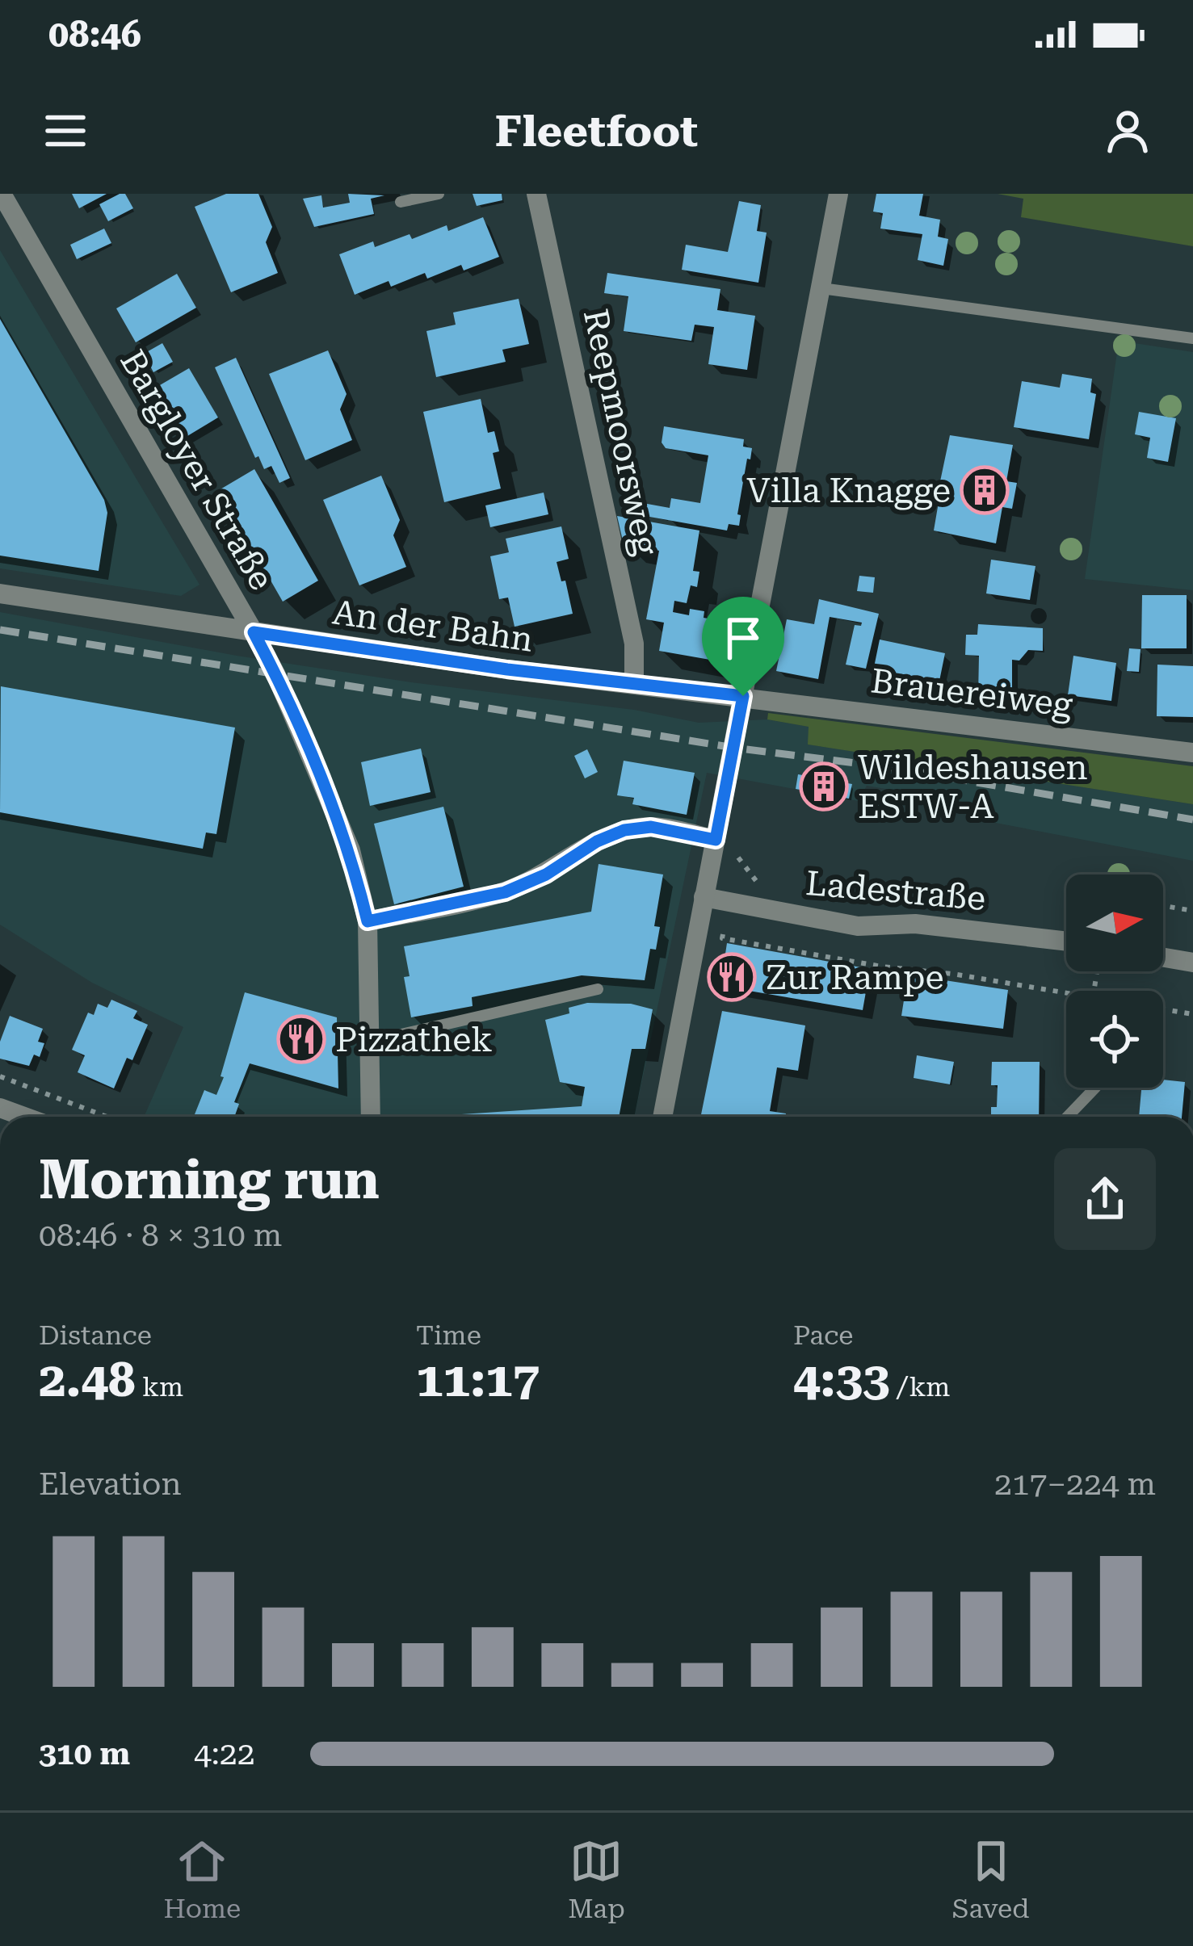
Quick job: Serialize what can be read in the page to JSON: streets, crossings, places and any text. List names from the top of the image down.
{
  "streets": {
    "street": [
      "Reepmoorsweg",
      "Bargloyer Straße",
      "An der Bahn",
      "Brauereiweg",
      "Ladestraße"
    ]
  },
  "crossings": [
    ["Reepmoorsweg", "An der Bahn"],
    ["Bargloyer Straße", "An der Bahn"],
    ["An der Bahn", "Brauereiweg"]
  ],
  "places": {
    "building": ["Villa Knagge", "Wildeshausen ESTW-A"],
    "restaurant": ["Zur Rampe", "Pizzathek"]
  },
  "north": "right",
  "page": {
    "status": "08:46",
    "header": "Fleetfoot",
    "heading": ["Morning run", "08:46 · 8 × 310 m"],
    "stats": [
      ["Distance", "2.48 km"],
      ["Time", "11:17"],
      ["Pace", "4:33 /km"]
    ],
    "chart": ["Elevation", "217–224 m"],
    "list": [
      {
        "name": "310 m",
        "note": "4:22"
      }
    ],
    "tabs": ["Home", "Map", "Saved"]
  }
}
